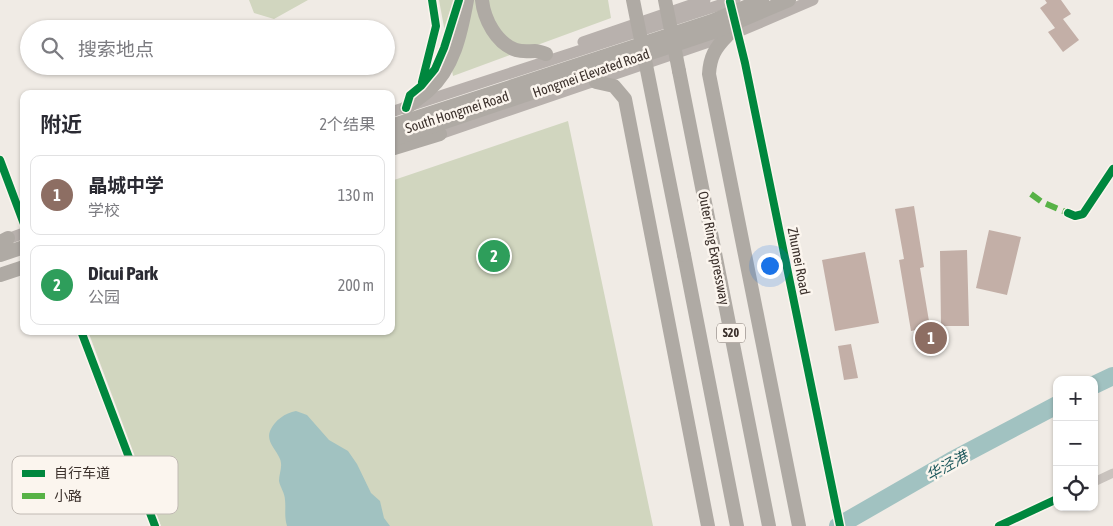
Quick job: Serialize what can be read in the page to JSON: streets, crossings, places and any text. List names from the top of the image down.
{
  "streets": {
    "highway": ["Hongmei Elevated Road", "Outer Ring Expressway", "S20"],
    "main road": ["South Hongmei Road"],
    "street": ["Zhumei Road"]
  },
  "crossings": [
    ["South Hongmei Road", "Zhumei Road"]
  ],
  "water": ["华泾港"],
  "legend": ["自行车道", "小路"],
  "page": {
    "search": "搜索地点",
    "heading": ["附近", "2个结果"],
    "list": [
      {
        "mark": "1",
        "name": "晶城中学",
        "note": "学校",
        "value": "130 m"
      },
      {
        "mark": "2",
        "name": "Dicui Park",
        "note": "公园",
        "value": "200 m"
      }
    ],
    "pins": ["2", "1"],
    "map_buttons": ["+", "−"]
  }
}
